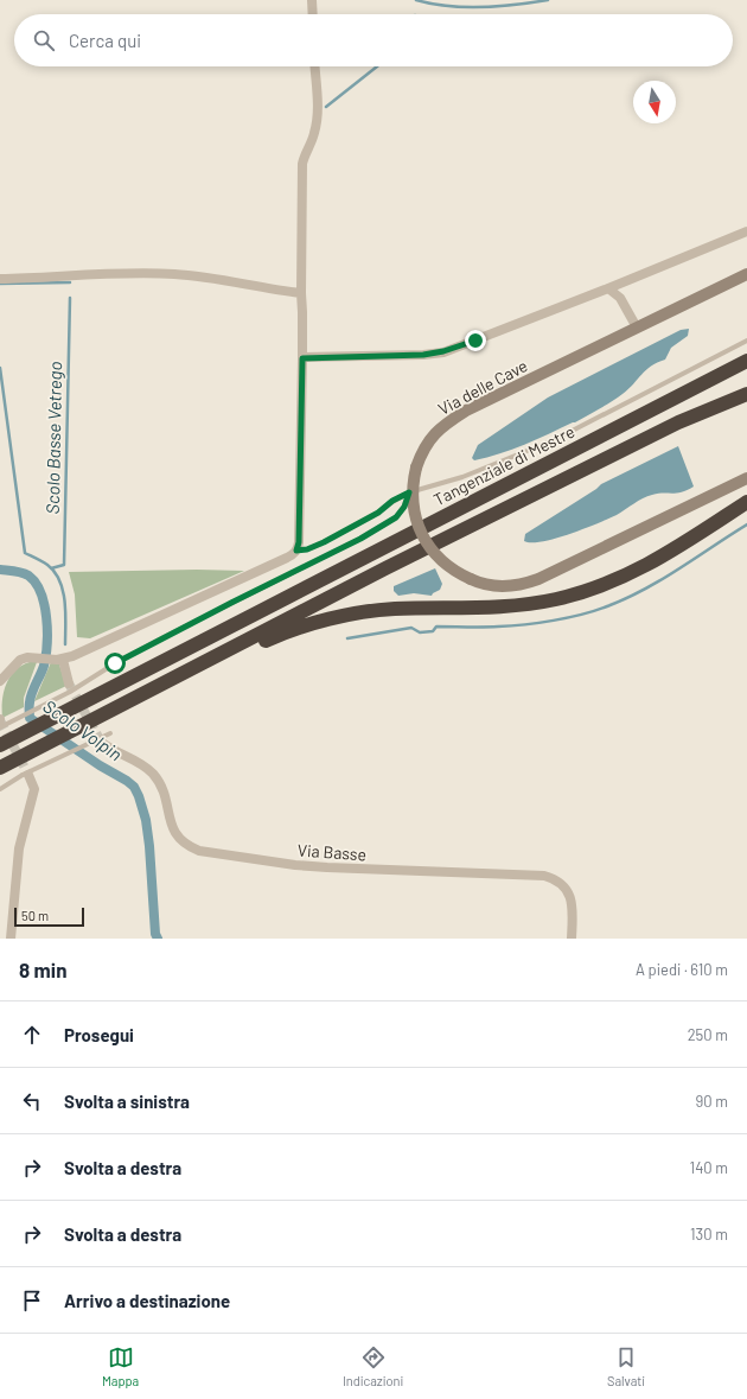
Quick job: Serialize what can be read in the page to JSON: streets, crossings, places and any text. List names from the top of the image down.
{
  "streets": {
    "highway": ["Tangenziale di Mestre"],
    "main road": ["Via delle Cave"],
    "street": ["Via Basse"]
  },
  "water": ["Scolo Basse Vetrego", "Scolo Volpin"],
  "scale_bar": "50 m",
  "north": "bottom",
  "page": {
    "search": "Cerca qui",
    "scale": "50 m",
    "heading": ["8 min", "A piedi · 610 m"],
    "list": [
      ["Prosegui", "250 m"],
      ["Svolta a sinistra", "90 m"],
      ["Svolta a destra", "140 m"],
      ["Svolta a destra", "130 m"],
      "Arrivo a destinazione"
    ],
    "nav": ["Mappa", "Indicazioni", "Salvati"]
  }
}
